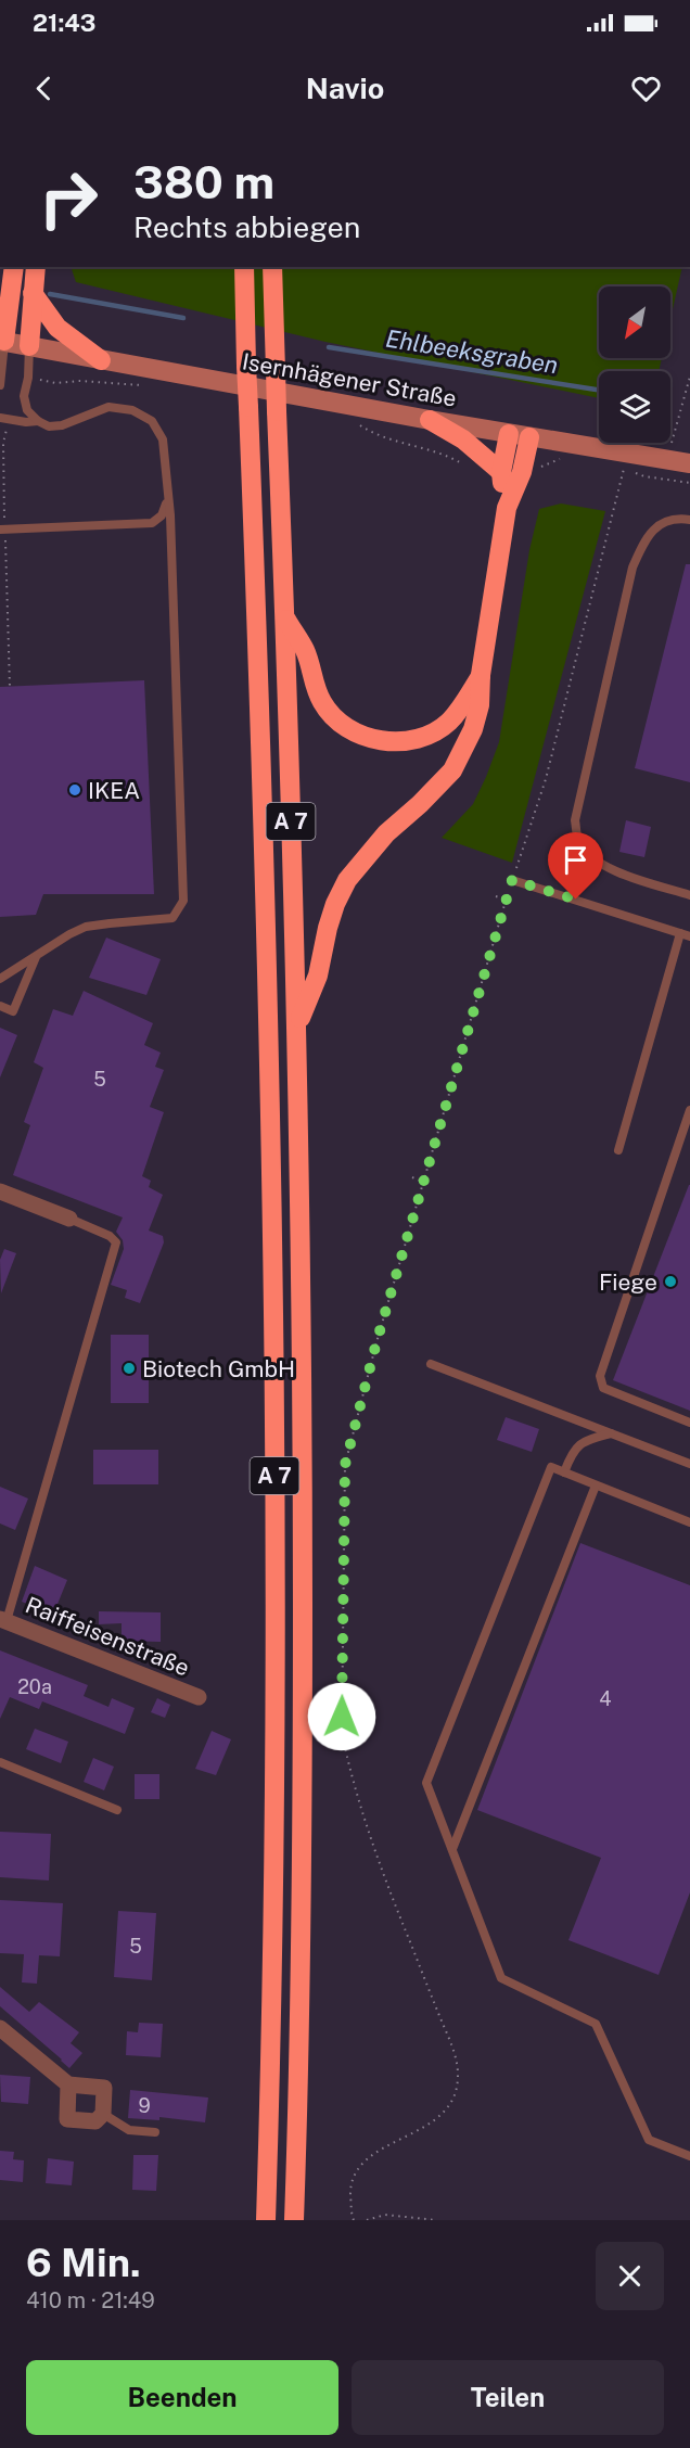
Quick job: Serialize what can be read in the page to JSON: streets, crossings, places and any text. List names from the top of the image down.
{
  "streets": {
    "highway": ["A 7"],
    "main road": ["Isernhägener Straße"],
    "street": ["Raiffeisenstraße"]
  },
  "water": ["Ehlbeeksgraben"],
  "places": ["IKEA", "Fiege", "Biotech GmbH"],
  "house_numbers": [
    "5",
    "20a",
    "4",
    "5",
    "9"
  ],
  "north": "bottom left",
  "page": {
    "status": "21:43",
    "header": "Navio",
    "turn": ["380 m", "Rechts abbiegen"],
    "heading": ["6 Min.", "410 m · 21:49"],
    "buttons": ["Beenden", "Teilen"]
  }
}
